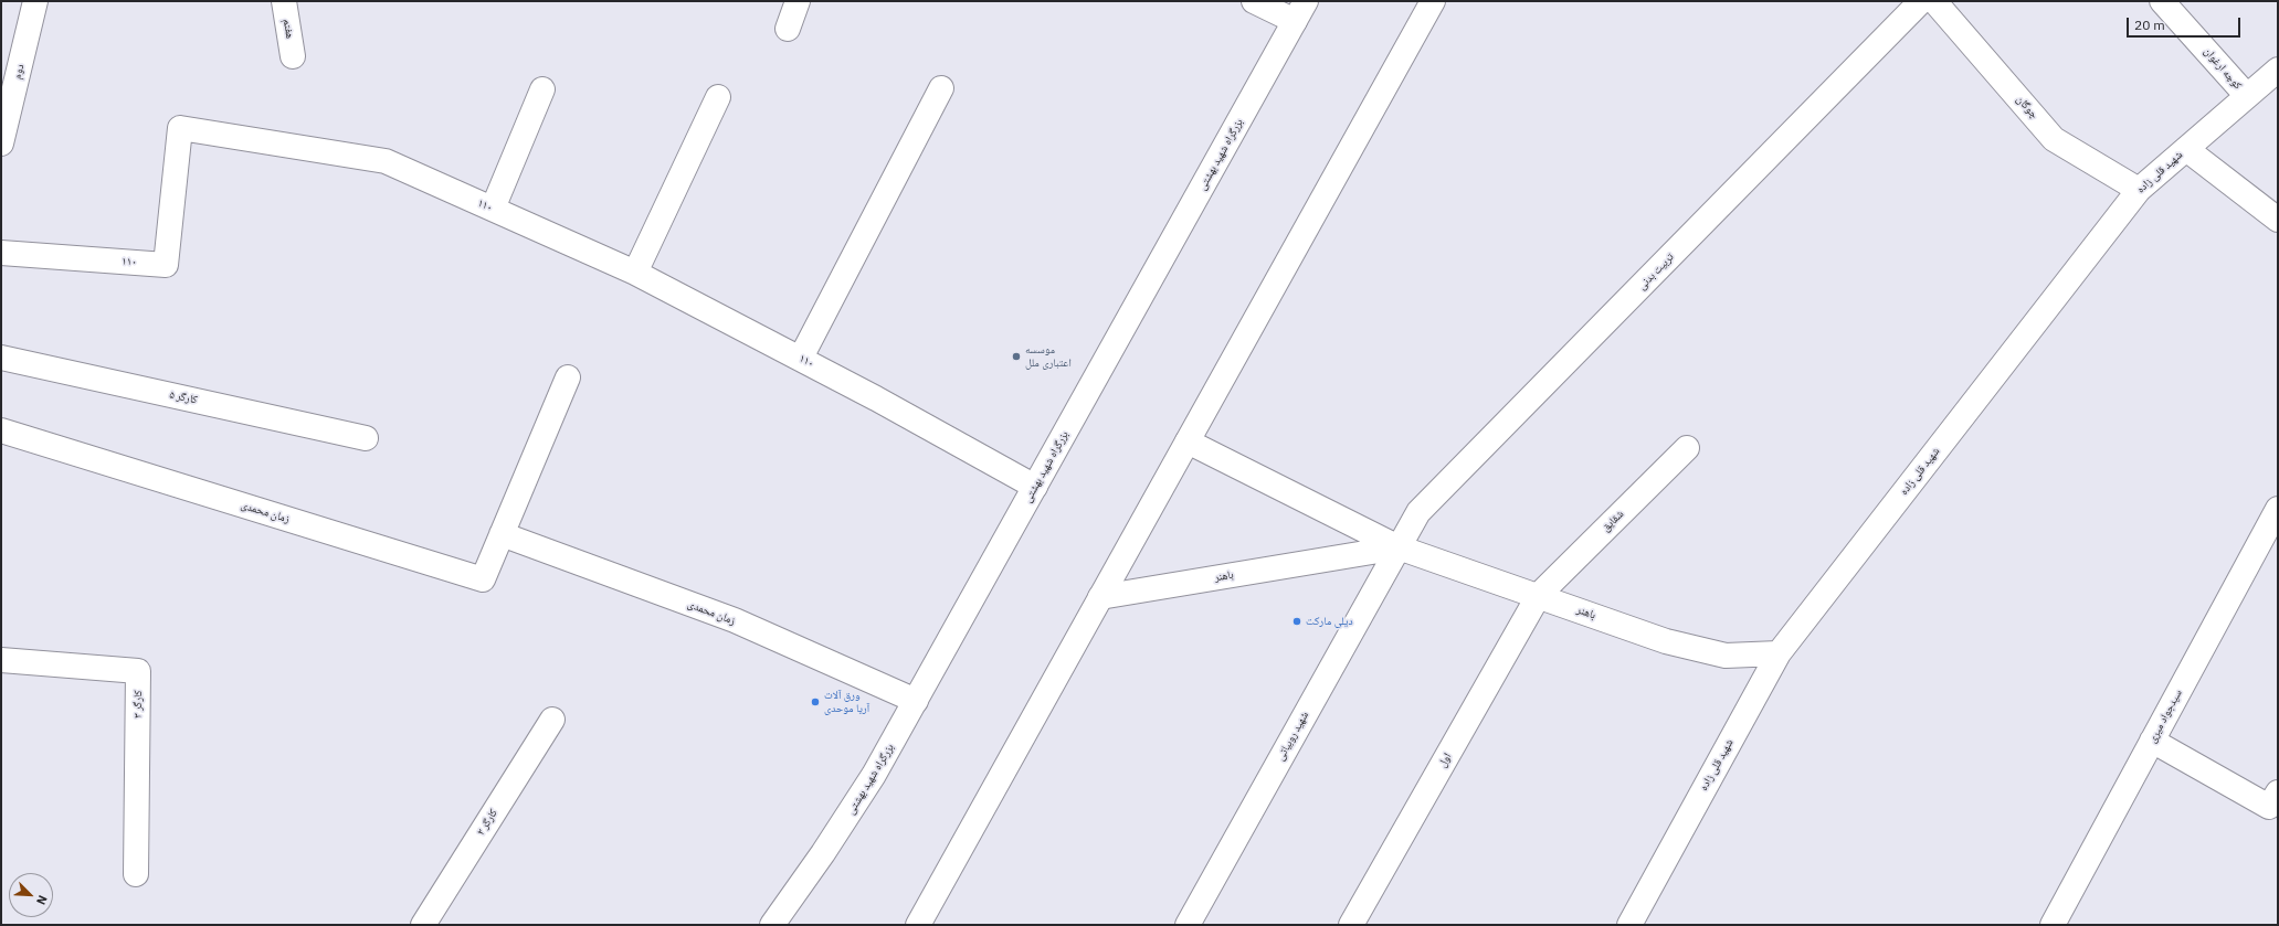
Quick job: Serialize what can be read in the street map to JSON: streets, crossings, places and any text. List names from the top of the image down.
{
  "streets": {
    "main road": [
      "هفتم",
      "کوچه ارغوان",
      "دوم",
      "چوگان",
      "بزرگراه شهید بهشتی",
      "شهید قلی زاده",
      "۱۱۰",
      "تربیت بدنی",
      "کارگر ۵",
      "زمان محمدی",
      "شقایق",
      "باهنر",
      "کارگر ۳",
      "سیدجواد میری",
      "شهید روبیاتی",
      "اول",
      "کارگر ۲"
    ]
  },
  "crossings": [
    ["کوچه ارغوان", "شهید قلی زاده"],
    ["چوگان", "شهید قلی زاده"],
    ["بزرگراه شهید بهشتی", "۱۱۰"],
    ["بزرگراه شهید بهشتی", "زمان محمدی"],
    ["شهید قلی زاده", "باهنر"],
    ["تربیت بدنی", "باهنر"],
    ["تربیت بدنی", "شهید روبیاتی"],
    ["شقایق", "باهنر"],
    ["شقایق", "اول"],
    ["باهنر", "شهید روبیاتی"],
    ["باهنر", "اول"]
  ],
  "places": ["موسسه اعتباری ملل", "دیلی مارکت", "ورق آلات آریا موحدی"],
  "scale_bar": "20 m",
  "north": "bottom right"
}
